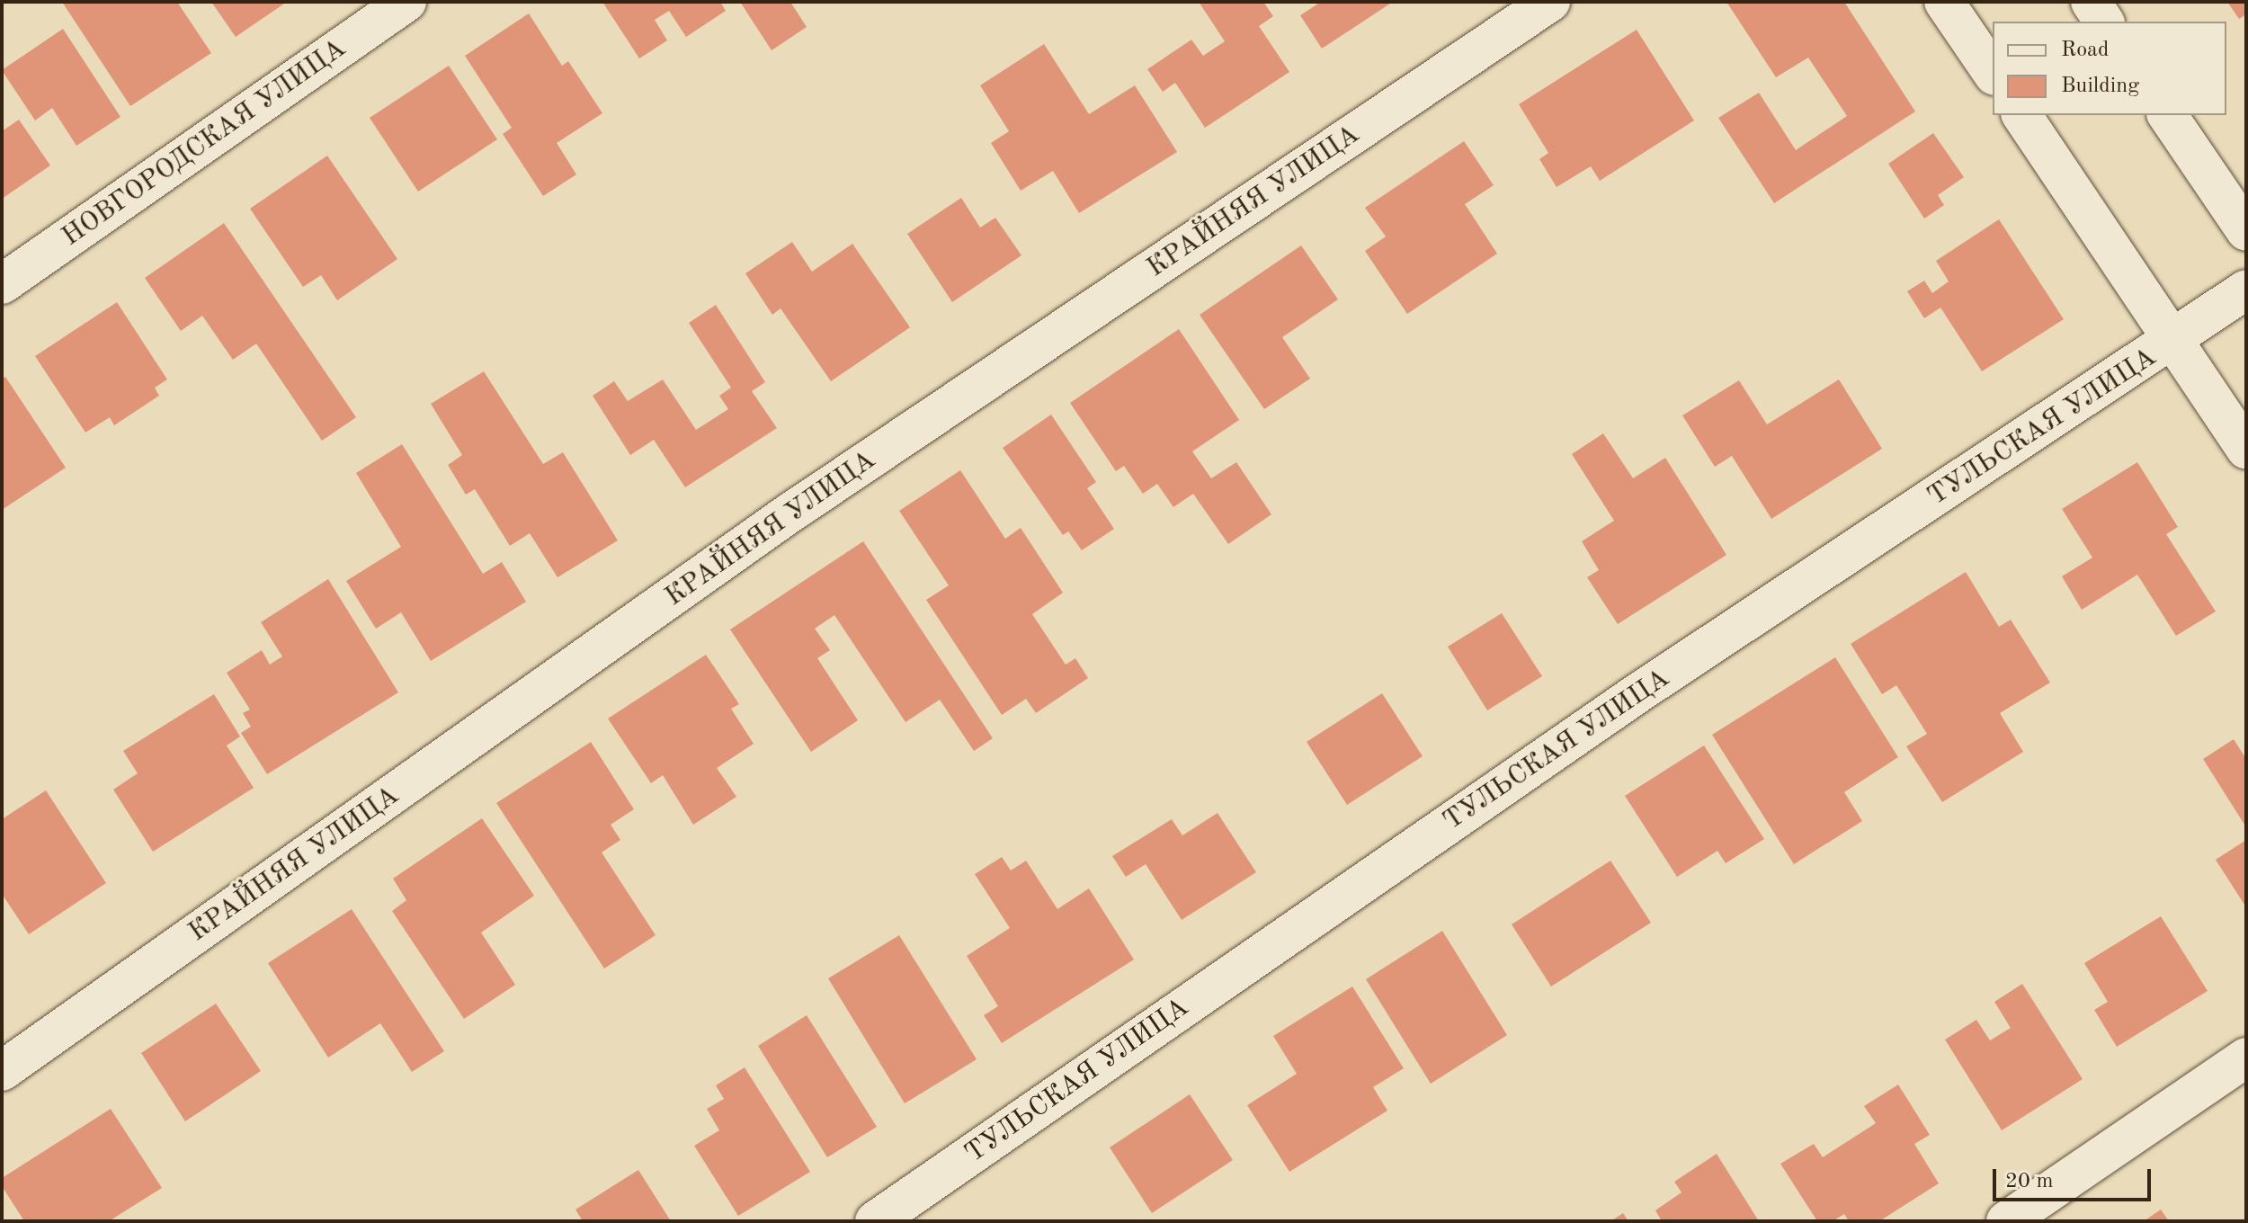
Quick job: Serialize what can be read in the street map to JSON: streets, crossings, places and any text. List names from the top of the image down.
{
  "streets": {
    "street": ["НОВГОРОДСКАЯ УЛИЦА", "КРАЙНЯЯ УЛИЦА", "ТУЛЬСКАЯ УЛИЦА"]
  },
  "legend": ["Road", "Building"],
  "scale_bar": "20 m"
}
